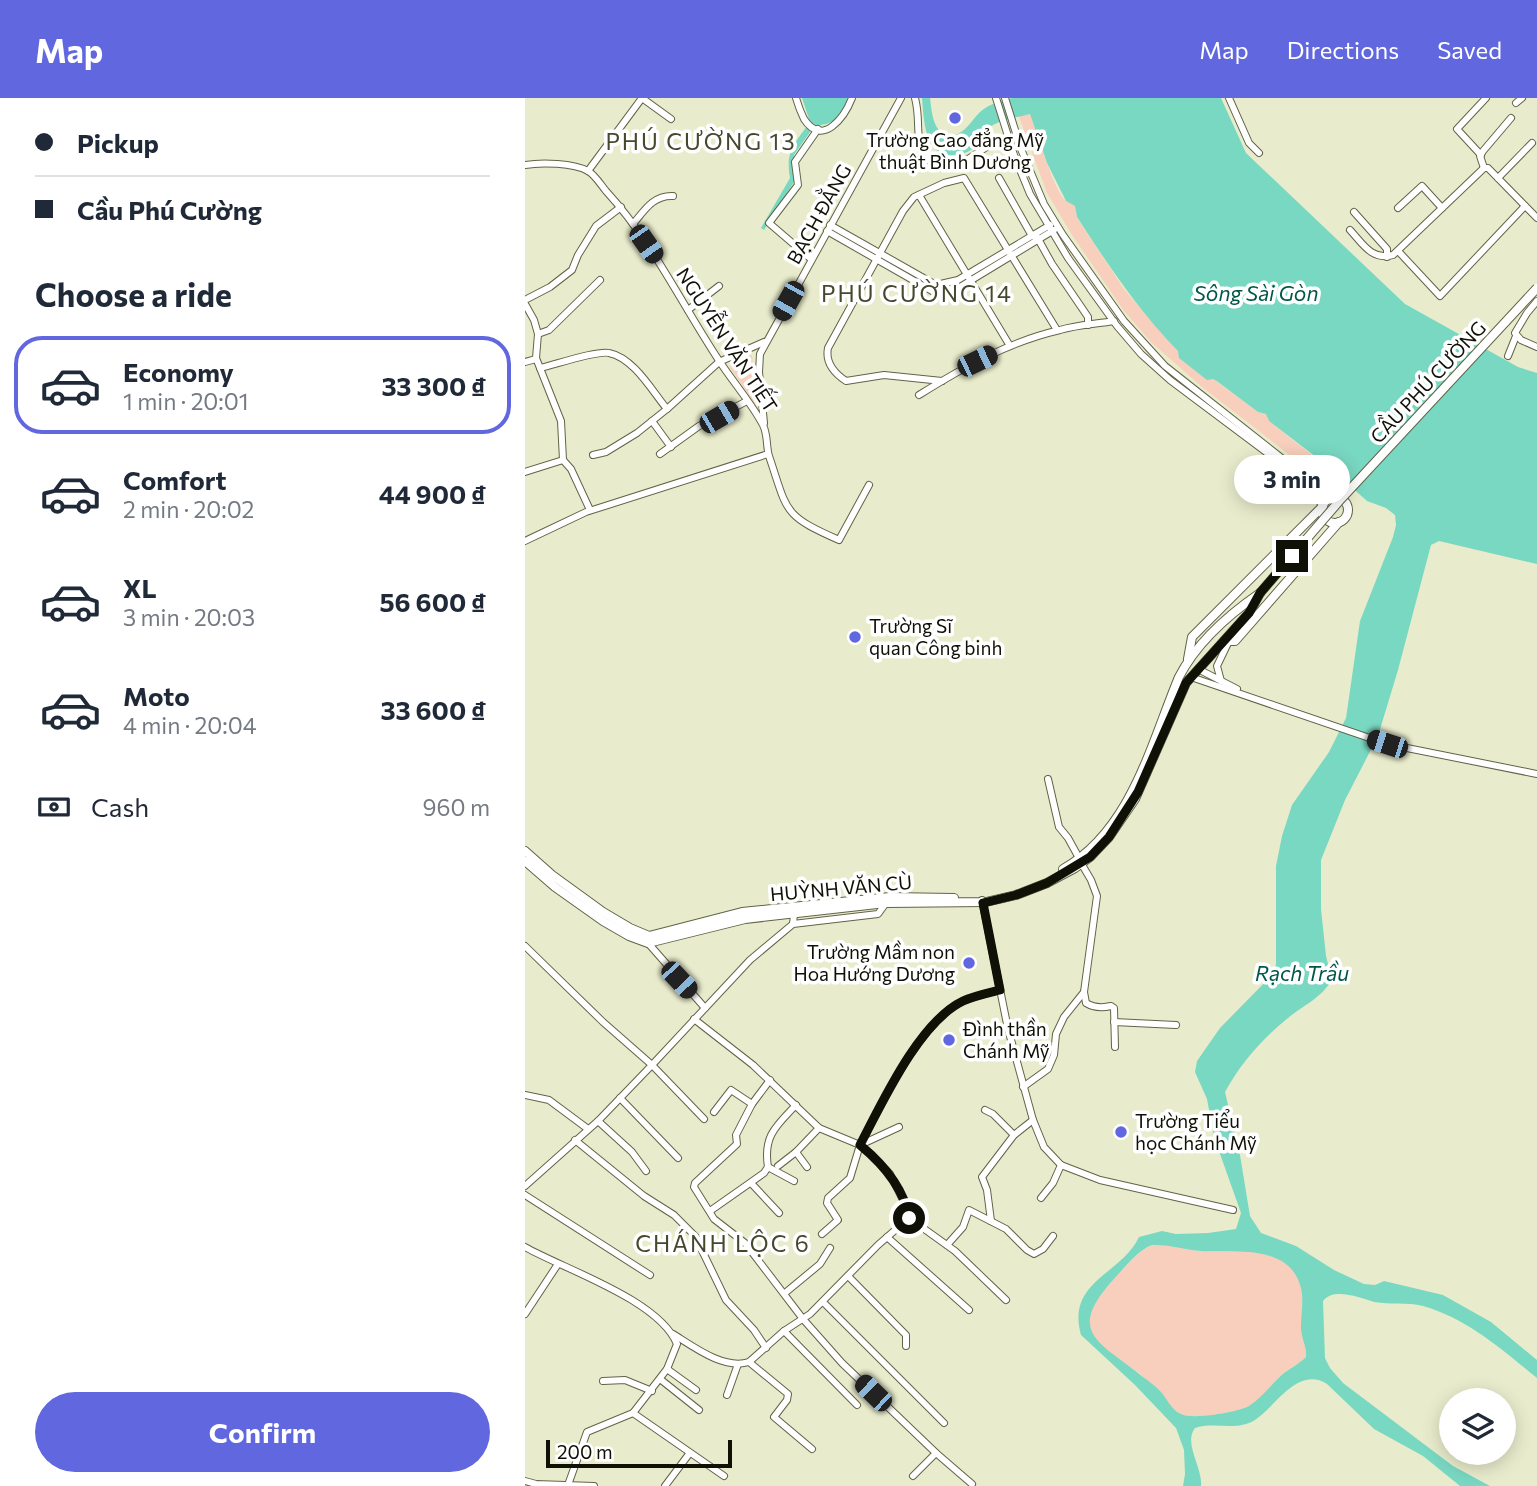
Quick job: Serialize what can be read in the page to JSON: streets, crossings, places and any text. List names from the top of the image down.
{
  "streets": {
    "main road": ["CẦU PHÚ CƯỜNG", "HUỲNH VĂN CÙ"],
    "street": ["BẠCH ĐẰNG", "NGUYỄN VĂN TIẾT"]
  },
  "crossings": [
    ["BẠCH ĐẰNG", "NGUYỄN VĂN TIẾT"]
  ],
  "districts": ["PHÚ CƯỜNG 13", "PHÚ CƯỜNG 14", "CHÁNH LỘC 6"],
  "water": ["Sông Sài Gòn", "Rạch Trầu"],
  "places": [
    "Trường Cao đẳng Mỹ thuật Bình Dương",
    "Trường Sĩ quan Công binh",
    "Trường Mầm non Hoa Hướng Dương",
    "Đình thần Chánh Mỹ",
    "Trường Tiểu học Chánh Mỹ"
  ],
  "scale_bar": "200 m",
  "page": {
    "header": "Map",
    "nav": ["Map", "Directions", "Saved"],
    "banner": ["Pickup", "Cầu Phú Cường"],
    "heading": "Choose a ride",
    "list": [
      {
        "name": "Economy",
        "note": "1 min · 20:01",
        "value": "33 300 ₫"
      },
      {
        "name": "Comfort",
        "note": "2 min · 20:02",
        "value": "44 900 ₫"
      },
      {
        "name": "XL",
        "note": "3 min · 20:03",
        "value": "56 600 ₫"
      },
      {
        "name": "Moto",
        "note": "4 min · 20:04",
        "value": "33 600 ₫"
      }
    ],
    "bubble": "3 min",
    "pay": ["Cash", "960 m"],
    "buttons": "Confirm",
    "scale": "200 m"
  }
}
